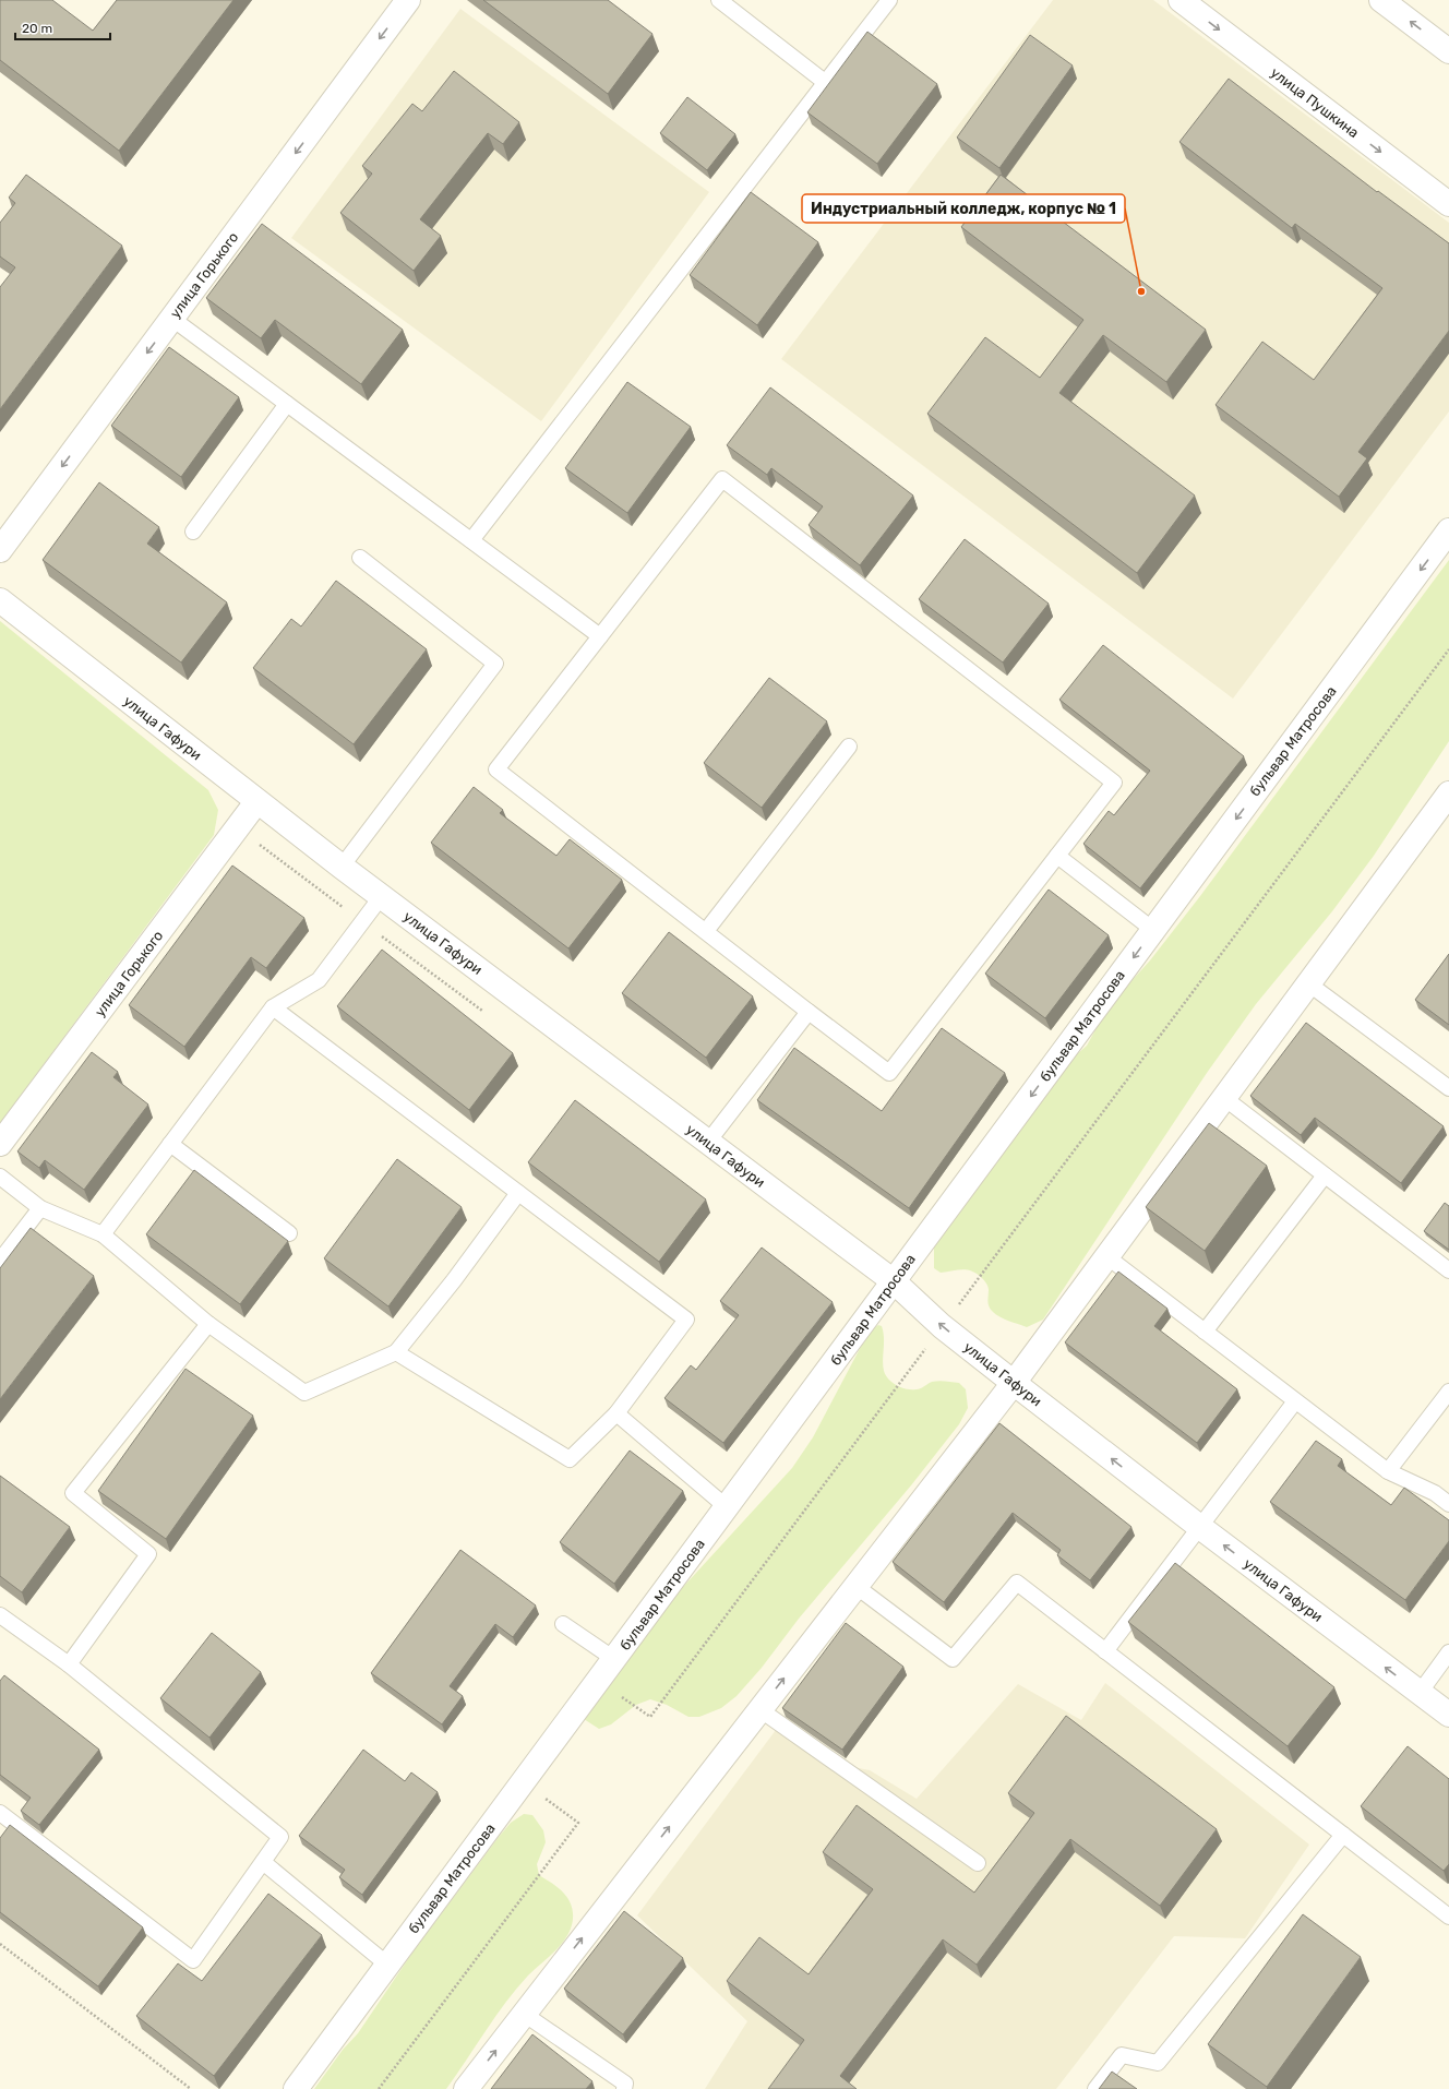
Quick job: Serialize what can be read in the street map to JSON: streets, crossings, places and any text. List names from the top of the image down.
{
  "streets": {
    "street": [
      "улица Пушкина",
      "улица Горького",
      "улица Гафури",
      "бульвар Матросова"
    ]
  },
  "crossings": [
    ["улица Горького", "улица Гафури"],
    ["улица Гафури", "бульвар Матросова"]
  ],
  "one_way": ["улица Пушкина", "улица Горького"],
  "places": ["Индустриальный колледж, корпус № 1"],
  "scale_bar": "20 m"
}
